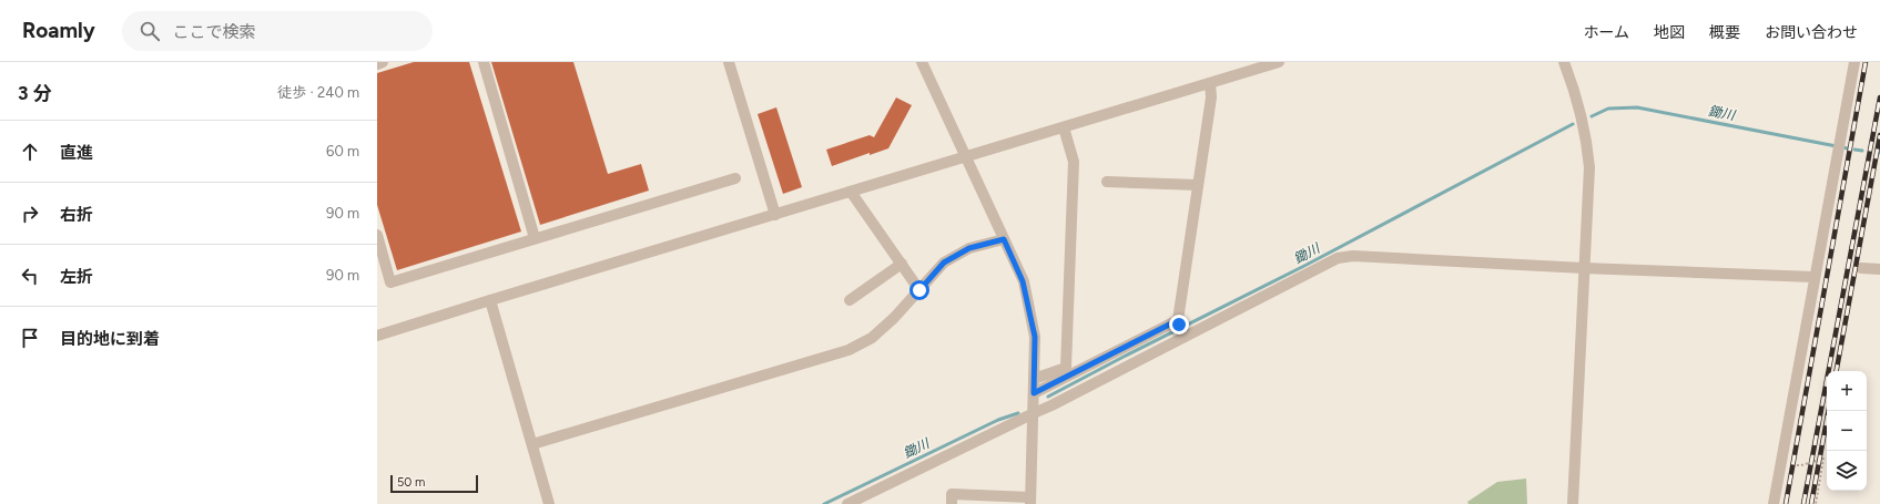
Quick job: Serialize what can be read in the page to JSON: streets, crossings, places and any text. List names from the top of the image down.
{
  "water": ["鋤川"],
  "scale_bar": "50 m",
  "page": {
    "header": "Roamly",
    "search": "ここで検索",
    "nav": [
      "ホーム",
      "地図",
      "概要",
      "お問い合わせ"
    ],
    "heading": ["3 分", "徒歩 · 240 m"],
    "list": [
      ["直進", "60 m"],
      ["右折", "90 m"],
      ["左折", "90 m"],
      "目的地に到着"
    ],
    "map_buttons": ["+", "−"],
    "scale": "50 m"
  }
}
